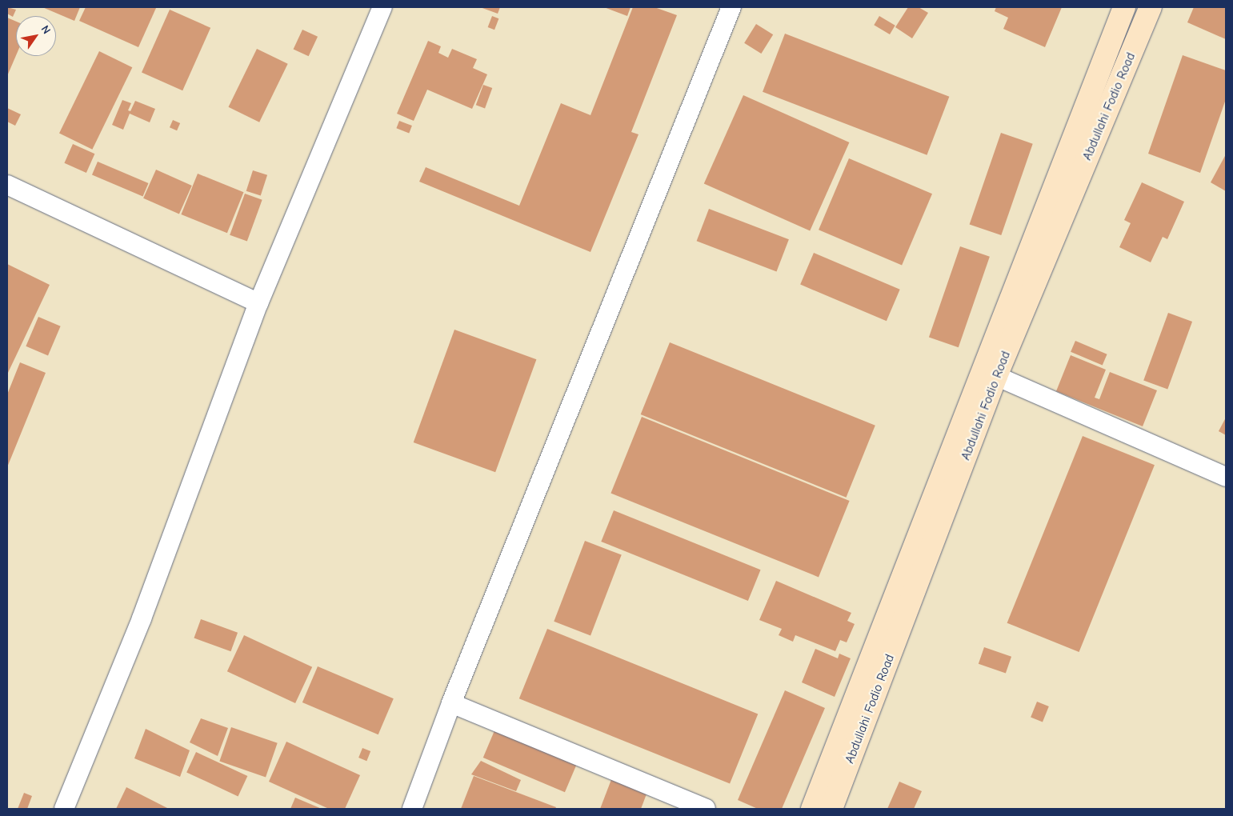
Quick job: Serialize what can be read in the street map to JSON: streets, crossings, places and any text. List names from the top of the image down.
{
  "streets": {
    "main road": ["Abdullahi Fodio Road"]
  },
  "north": "top right"
}
